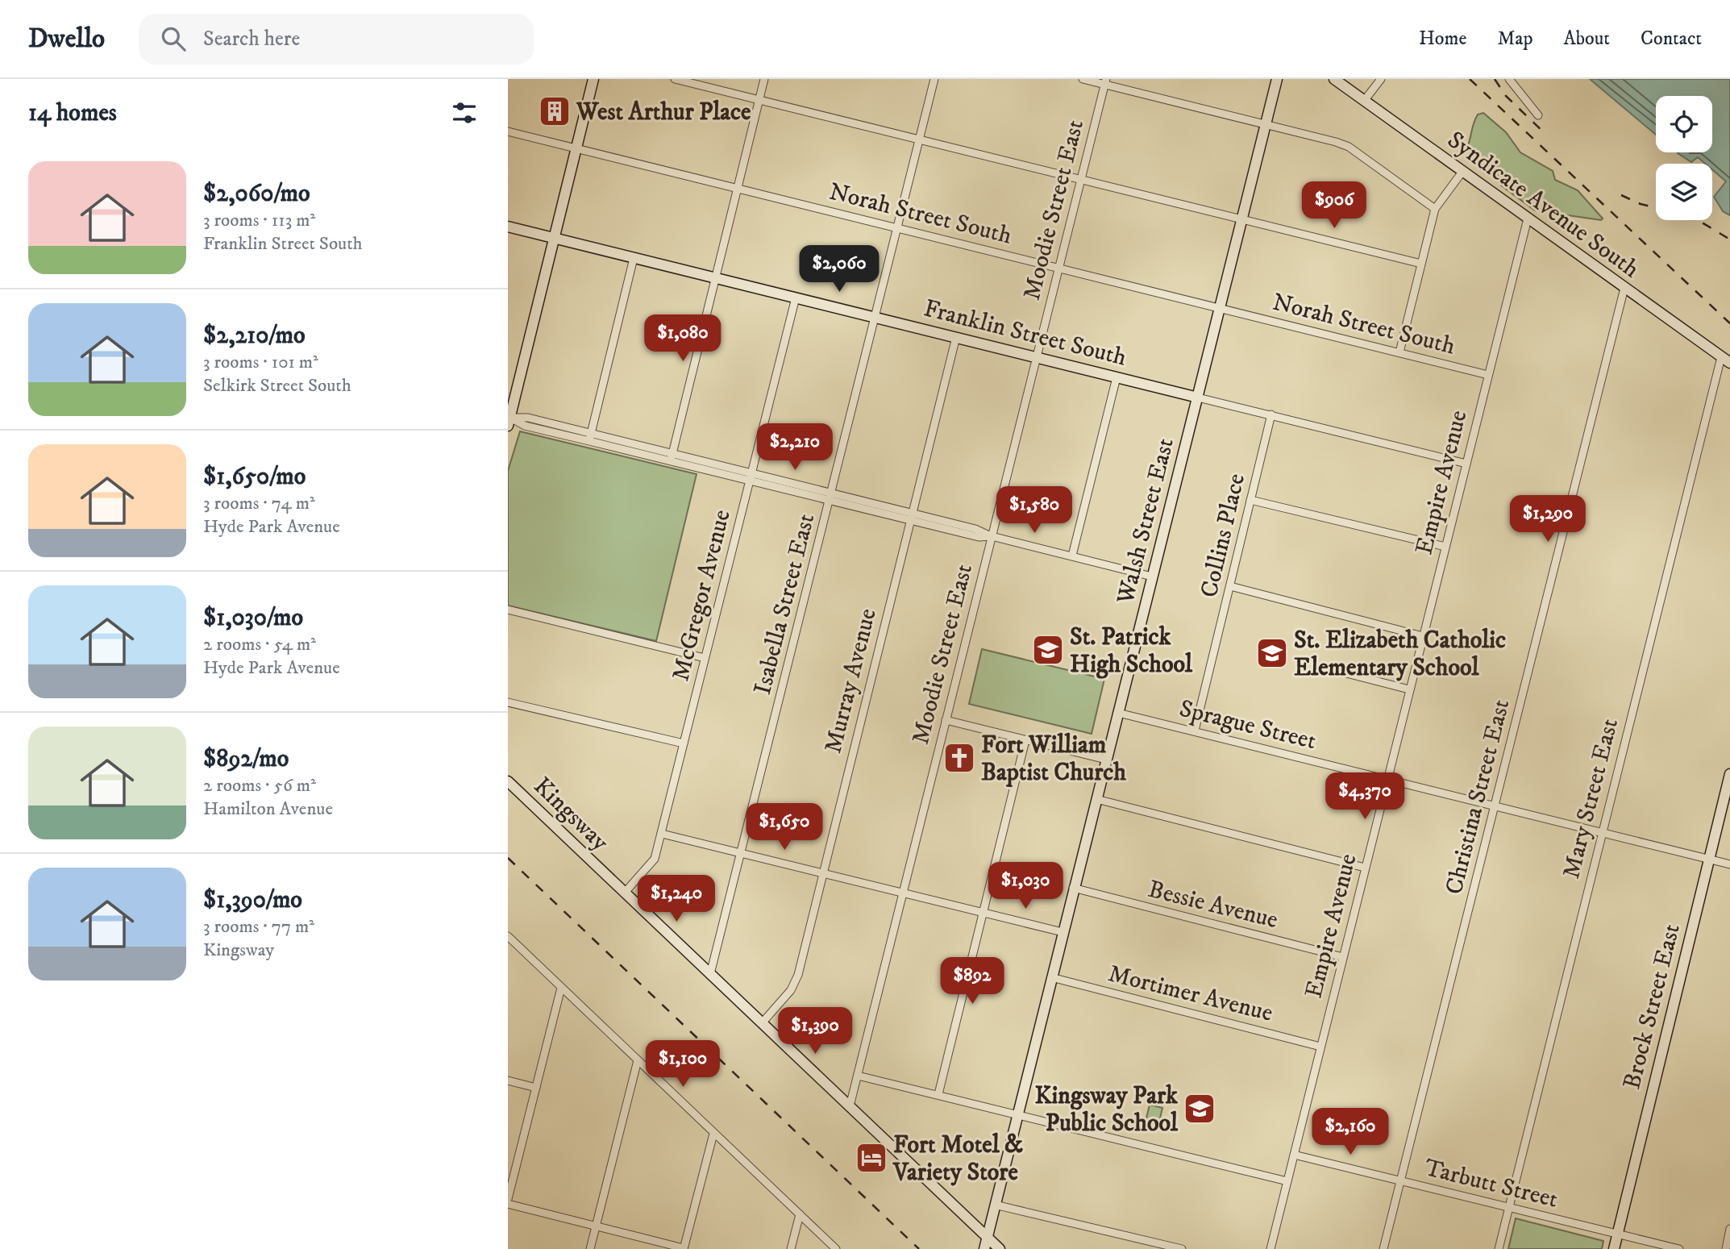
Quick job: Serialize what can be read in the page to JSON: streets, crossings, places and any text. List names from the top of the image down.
{
  "streets": {
    "street": [
      "Syndicate Avenue South",
      "Moodie Street East",
      "Norah Street South",
      "Franklin Street South",
      "Empire Avenue",
      "Walsh Street East",
      "Collins Place",
      "McGregor Avenue",
      "Isabella Street East",
      "Murray Avenue",
      "Sprague Street",
      "Christina Street East",
      "Mary Street East",
      "Kingsway",
      "Bessie Avenue",
      "Mortimer Avenue",
      "Brock Street East",
      "Tarbutt Street"
    ]
  },
  "crossings": [
    ["Syndicate Avenue South", "Empire Avenue"],
    ["Syndicate Avenue South", "Christina Street East"],
    ["Syndicate Avenue South", "Mary Street East"],
    ["Moodie Street East", "Norah Street South"],
    ["Moodie Street East", "Franklin Street South"],
    ["Moodie Street East", "Kingsway"],
    ["Norah Street South", "Empire Avenue"],
    ["Norah Street South", "Walsh Street East"],
    ["Norah Street South", "Isabella Street East"],
    ["Franklin Street South", "Empire Avenue"],
    ["Franklin Street South", "Walsh Street East"],
    ["Franklin Street South", "Collins Place"],
    ["Franklin Street South", "McGregor Avenue"],
    ["Franklin Street South", "Isabella Street East"],
    ["Franklin Street South", "Murray Avenue"],
    ["Empire Avenue", "Sprague Street"],
    ["Empire Avenue", "Bessie Avenue"],
    ["Empire Avenue", "Mortimer Avenue"],
    ["Empire Avenue", "Tarbutt Street"],
    ["Walsh Street East", "Sprague Street"],
    ["Walsh Street East", "Kingsway"],
    ["Walsh Street East", "Bessie Avenue"],
    ["Walsh Street East", "Mortimer Avenue"],
    ["Collins Place", "Sprague Street"],
    ["McGregor Avenue", "Kingsway"],
    ["Isabella Street East", "Kingsway"],
    ["Murray Avenue", "Kingsway"],
    ["Sprague Street", "Christina Street East"],
    ["Sprague Street", "Mary Street East"],
    ["Sprague Street", "Brock Street East"],
    ["Christina Street East", "Tarbutt Street"],
    ["Mary Street East", "Tarbutt Street"],
    ["Brock Street East", "Tarbutt Street"]
  ],
  "places": {
    "building": ["West Arthur Place"],
    "school or university": ["St. Patrick High School", "St. Elizabeth Catholic Elementary School", "Kingsway Park Public School"],
    "church": ["Fort William Baptist Church"],
    "hotel": ["Fort Motel & Variety Store"]
  },
  "page": {
    "header": "Dwello",
    "search": "Search here",
    "nav": [
      "Home",
      "Map",
      "About",
      "Contact"
    ],
    "heading": "14 homes",
    "list": [
      {
        "name": "$2,060/mo",
        "note": "3 rooms · 113 m² · Franklin Street South"
      },
      {
        "name": "$2,210/mo",
        "note": "3 rooms · 101 m² · Selkirk Street South"
      },
      {
        "name": "$1,650/mo",
        "note": "3 rooms · 74 m² · Hyde Park Avenue"
      },
      {
        "name": "$1,030/mo",
        "note": "2 rooms · 54 m² · Hyde Park Avenue"
      },
      {
        "name": "$892/mo",
        "note": "2 rooms · 56 m² · Hamilton Avenue"
      },
      {
        "name": "$1,390/mo",
        "note": "3 rooms · 77 m² · Kingsway"
      }
    ],
    "price": [
      "$906",
      "$2,060",
      "$1,080",
      "$2,210",
      "$1,580",
      "$1,290",
      "$4,370",
      "$1,650",
      "$1,030",
      "$1,240",
      "$892",
      "$1,390",
      "$1,100",
      "$2,160"
    ]
  }
}
